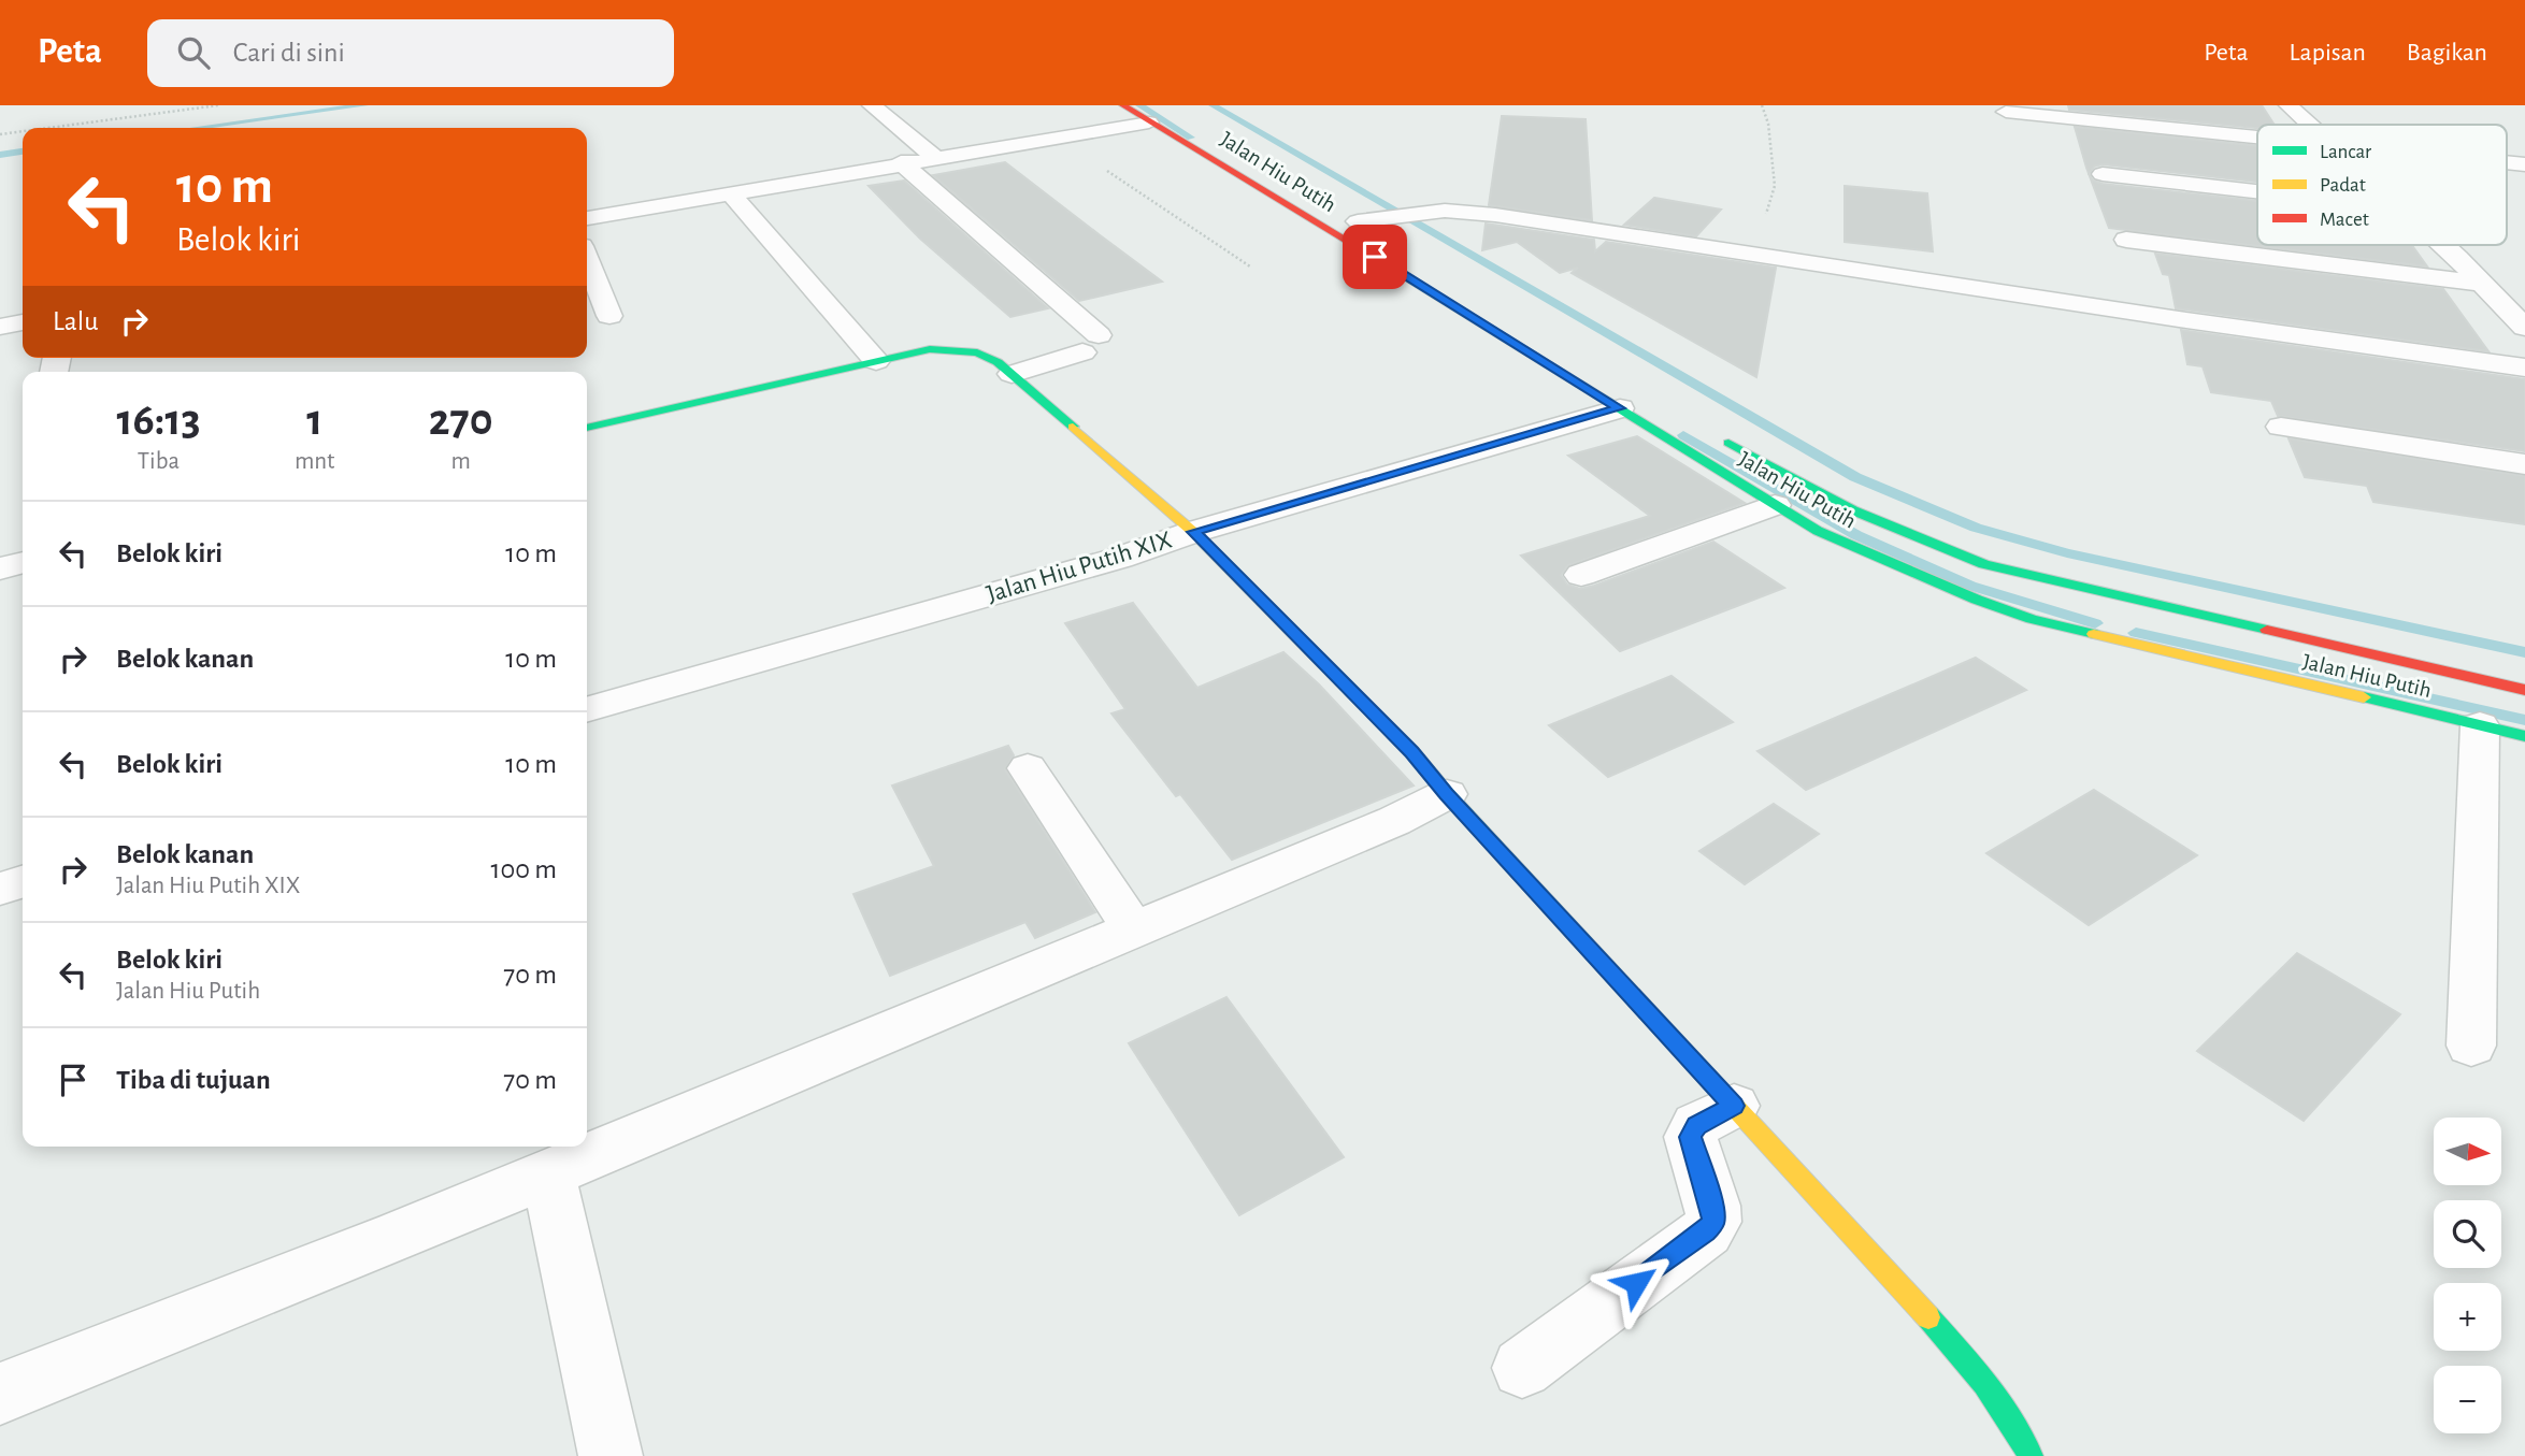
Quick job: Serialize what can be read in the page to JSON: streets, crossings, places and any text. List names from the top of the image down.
{
  "streets": {
    "street": ["Jalan Hiu Putih", "Jalan Hiu Putih XIX"]
  },
  "crossings": [
    ["Jalan Hiu Putih", "Jalan Hiu Putih XIX"]
  ],
  "legend": ["Lancar", "Padat", "Macet"],
  "north": "right",
  "page": {
    "header": "Peta",
    "search": "Cari di sini",
    "nav": ["Peta", "Lapisan", "Bagikan"],
    "turn": ["10 m", "Belok kiri"],
    "then": "Lalu",
    "eta": [
      "16:13",
      "Tiba",
      "1",
      "mnt",
      "270",
      "m"
    ],
    "list": [
      {
        "name": "Belok kiri",
        "value": "10 m"
      },
      {
        "name": "Belok kanan",
        "value": "10 m"
      },
      {
        "name": "Belok kiri",
        "value": "10 m"
      },
      {
        "name": "Belok kanan",
        "note": "Jalan Hiu Putih XIX",
        "value": "100 m"
      },
      {
        "name": "Belok kiri",
        "note": "Jalan Hiu Putih",
        "value": "70 m"
      },
      {
        "name": "Tiba di tujuan",
        "value": "70 m"
      }
    ],
    "map_buttons": ["+", "−"]
  }
}
